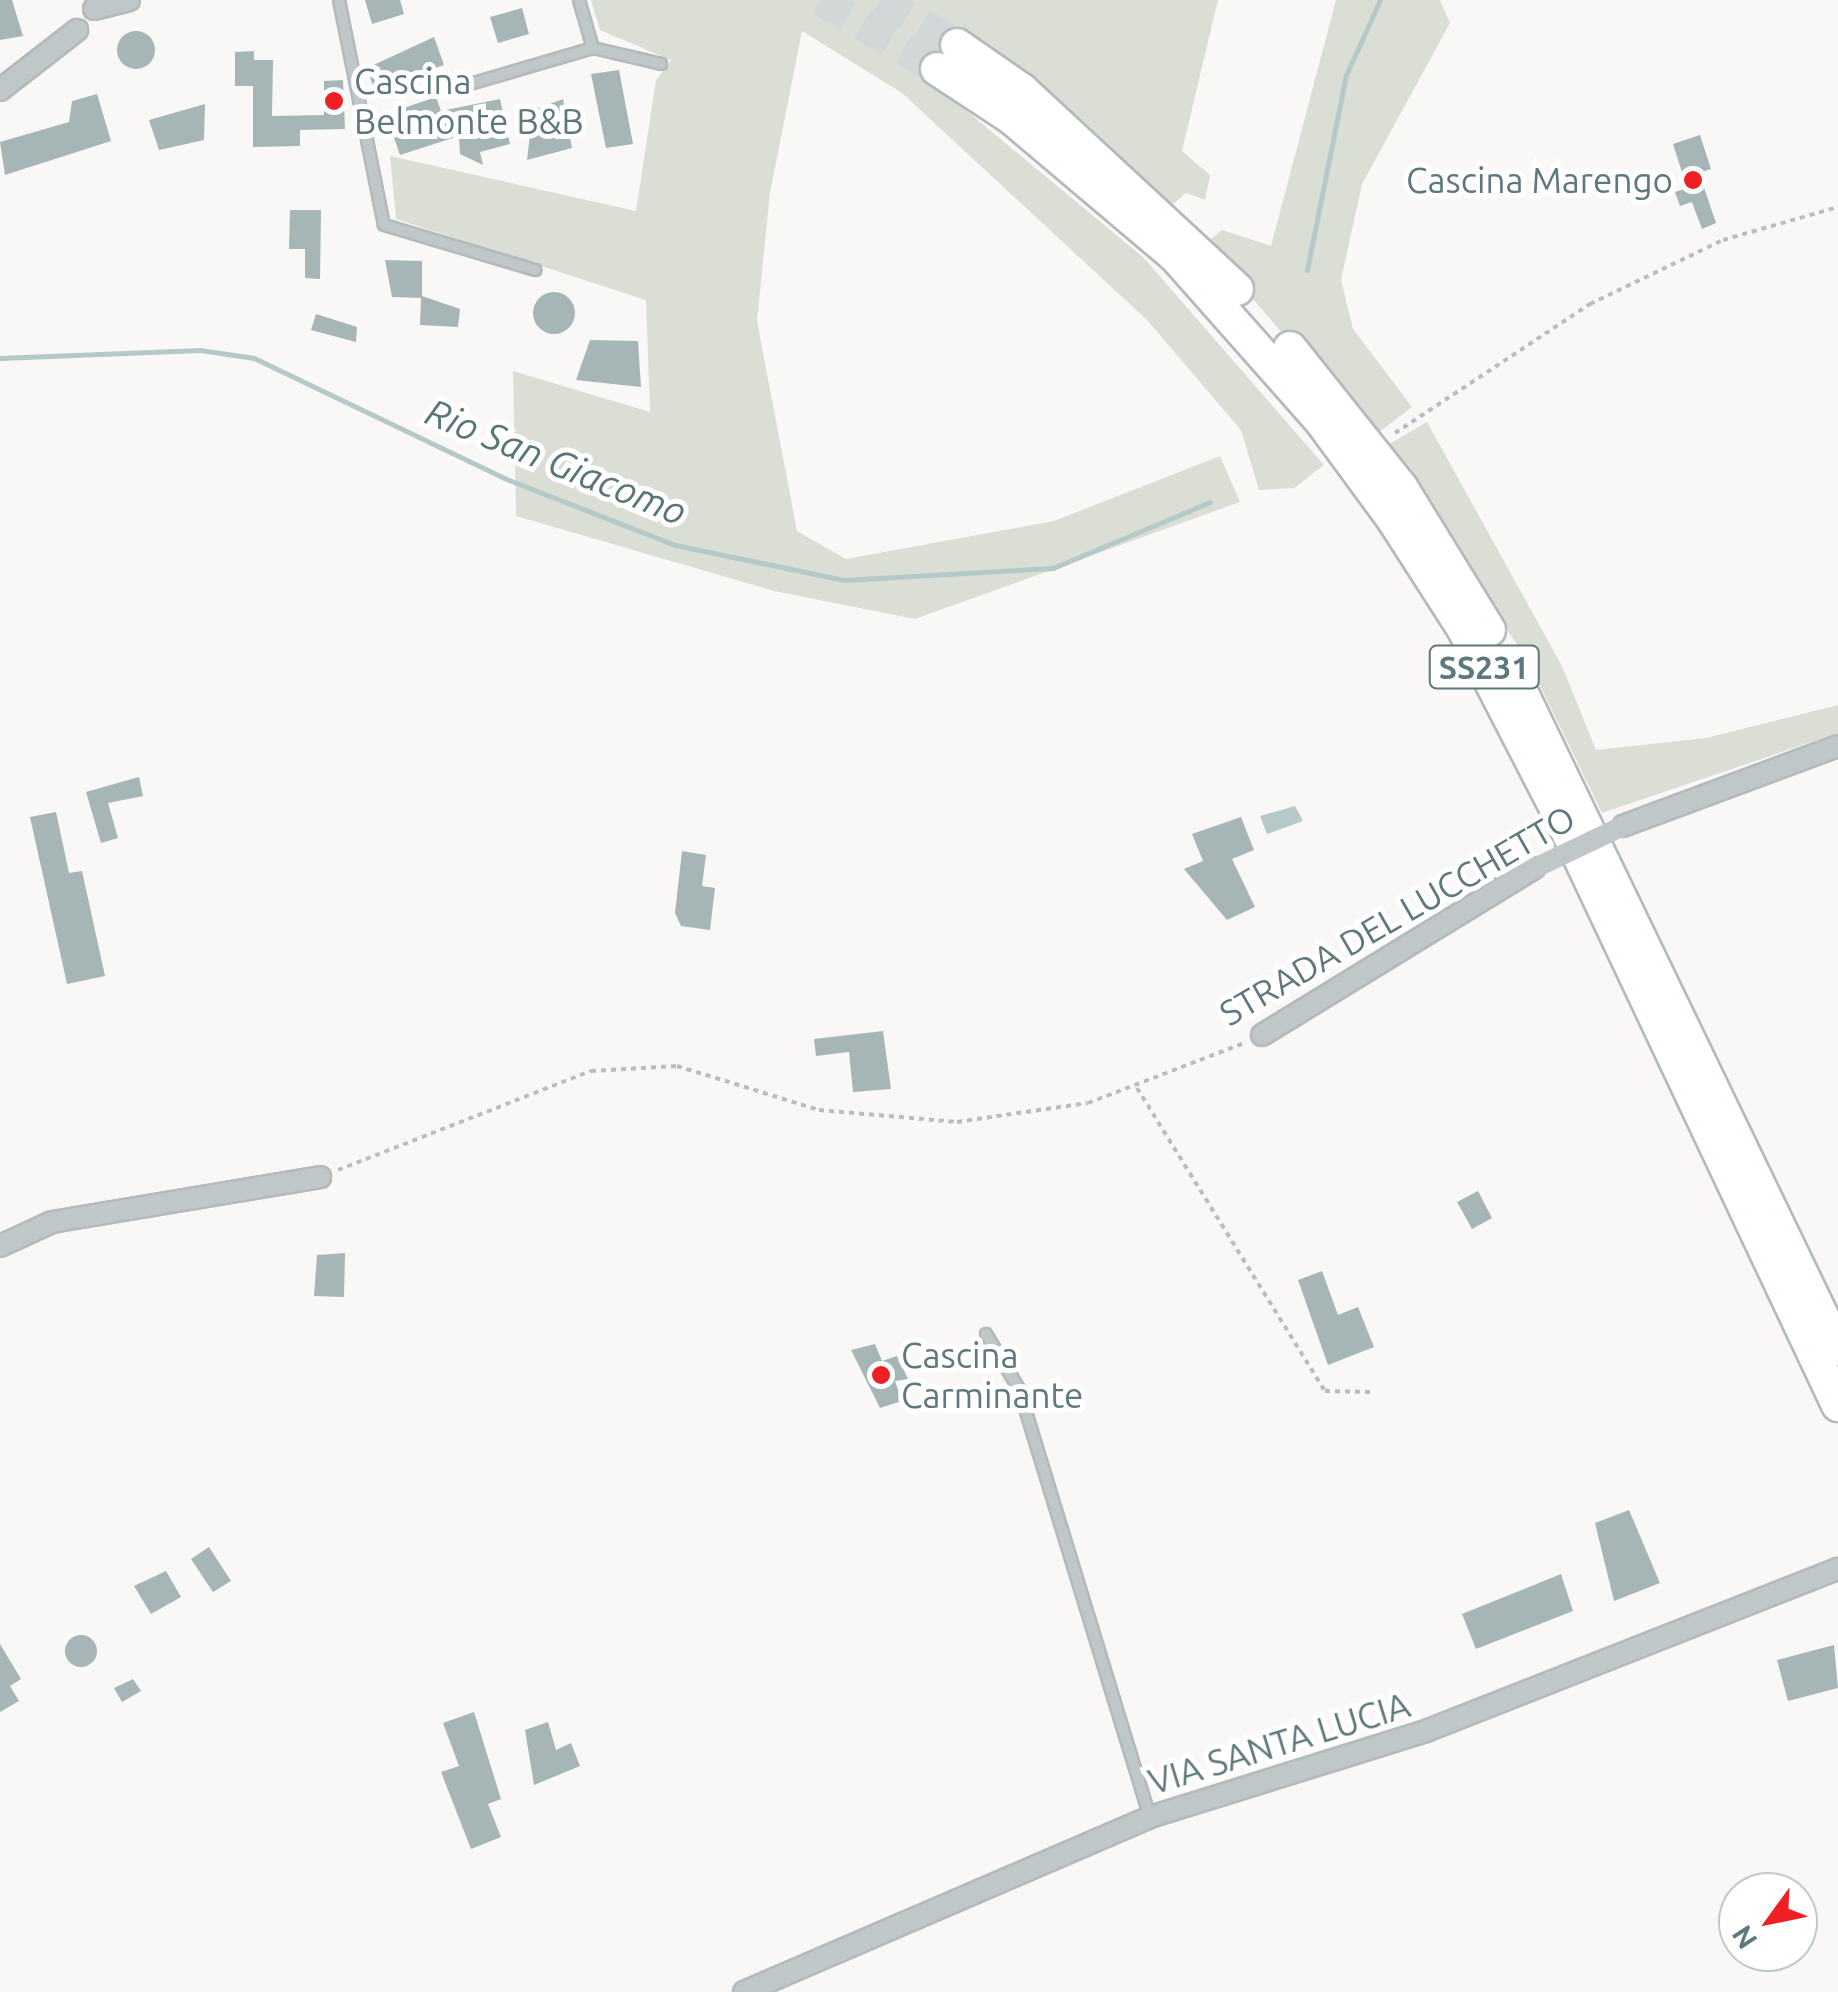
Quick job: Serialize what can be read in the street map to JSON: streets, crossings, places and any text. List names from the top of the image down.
{
  "streets": {
    "highway": ["SS231"],
    "street": ["STRADA DEL LUCCHETTO", "VIA SANTA LUCIA"]
  },
  "water": ["Rio San Giacomo"],
  "places": ["Cascina Belmonte B&B", "Cascina Marengo", "Cascina Carminante"],
  "north": "bottom left"
}
